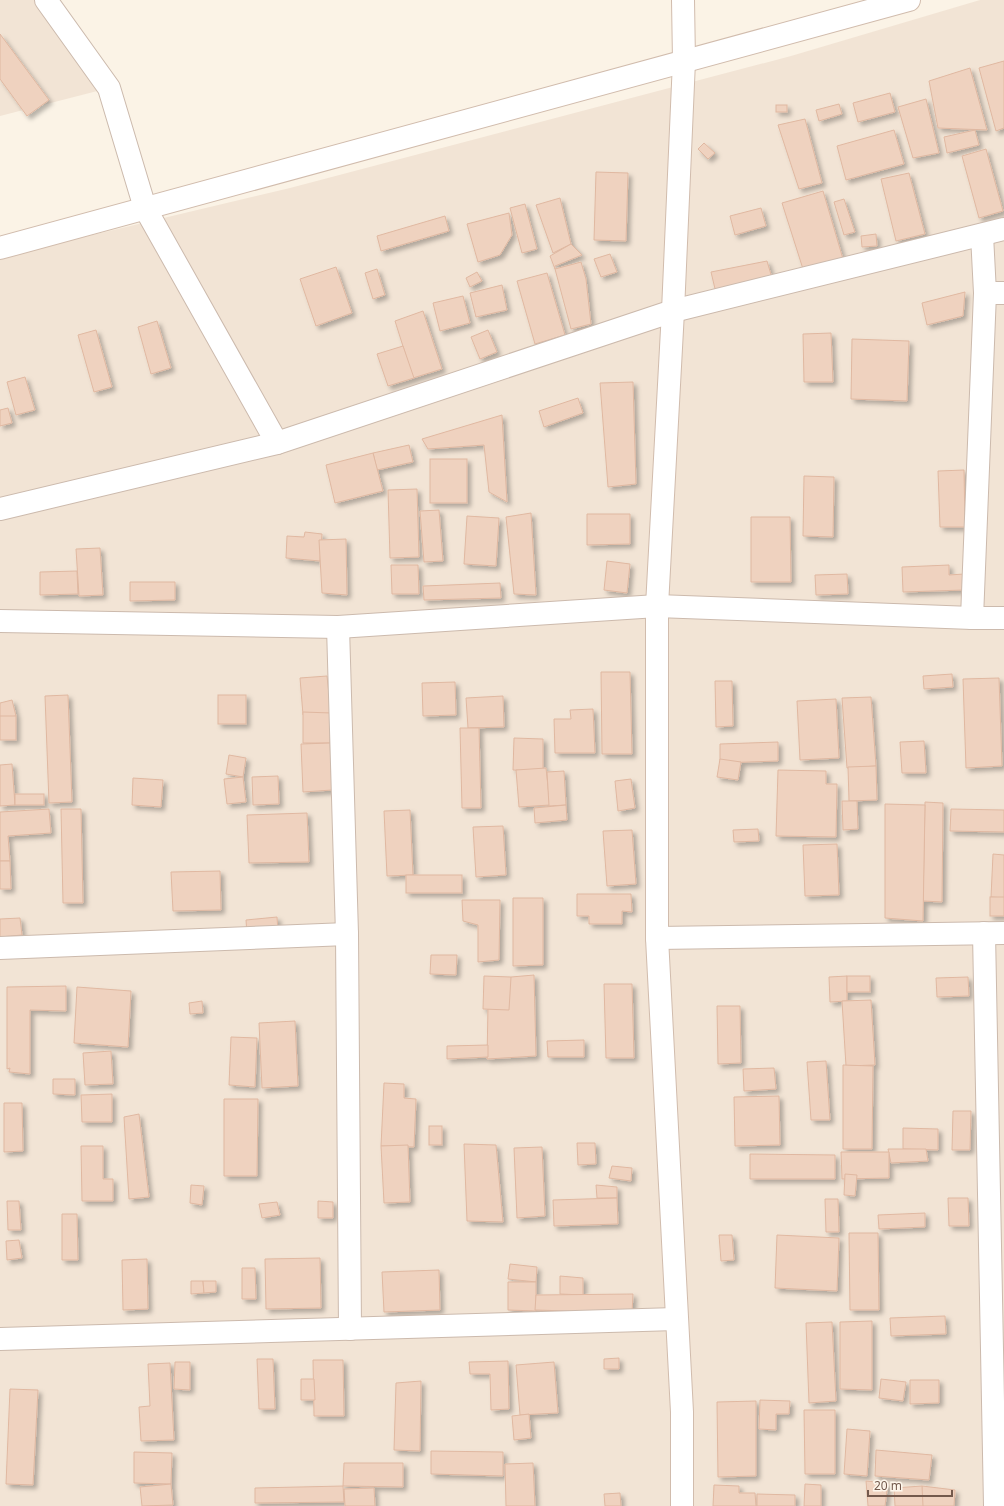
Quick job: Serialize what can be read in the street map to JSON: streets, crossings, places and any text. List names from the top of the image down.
{
  "scale_bar": "20 m"
}
